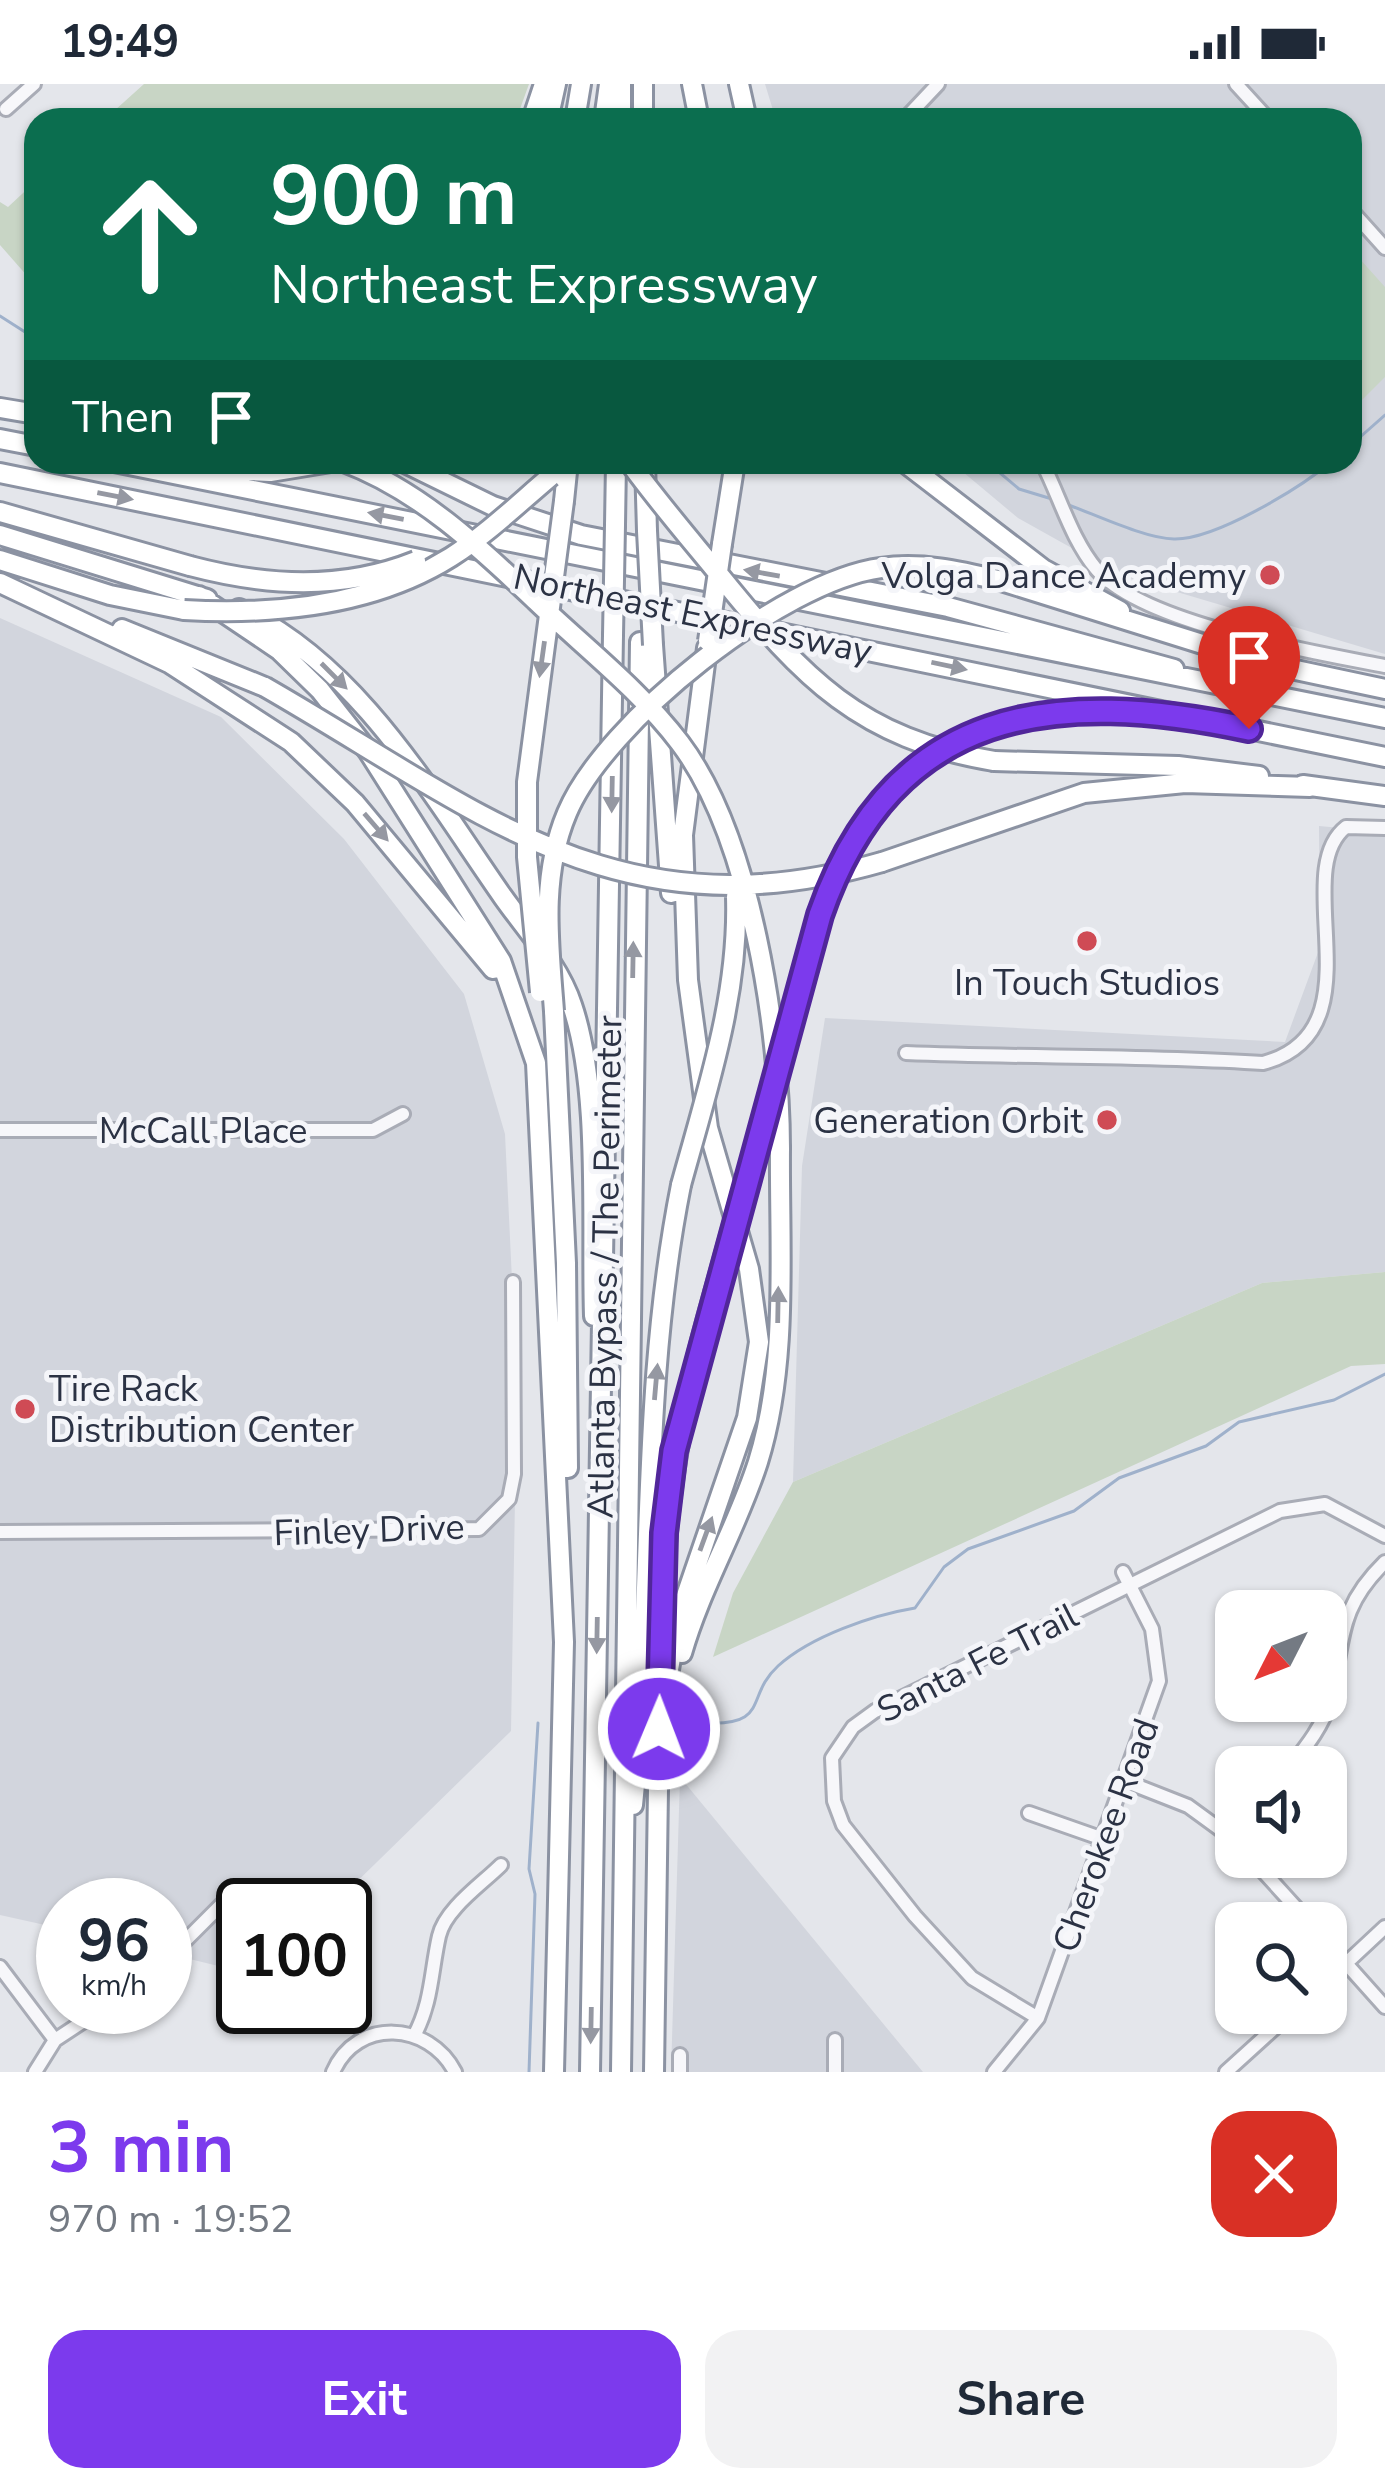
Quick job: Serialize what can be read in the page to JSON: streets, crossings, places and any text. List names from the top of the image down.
{
  "streets": {
    "highway": ["Northeast Expressway", "Atlanta Bypass / The Perimeter"],
    "street": [
      "McCall Place",
      "Finley Drive",
      "Santa Fe Trail",
      "Cherokee Road"
    ]
  },
  "crossings": [
    ["Santa Fe Trail", "Cherokee Road"]
  ],
  "places": [
    "Volga Dance Academy",
    "In Touch Studios",
    "Generation Orbit",
    "Tire Rack Distribution Center"
  ],
  "north": "bottom left",
  "page": {
    "status": "19:49",
    "turn": ["900 m", "Northeast Expressway"],
    "then": "Then",
    "speed": "96 km/h",
    "limit": "100",
    "heading": ["3 min", "970 m · 19:52"],
    "buttons": ["Exit", "Share"]
  }
}
